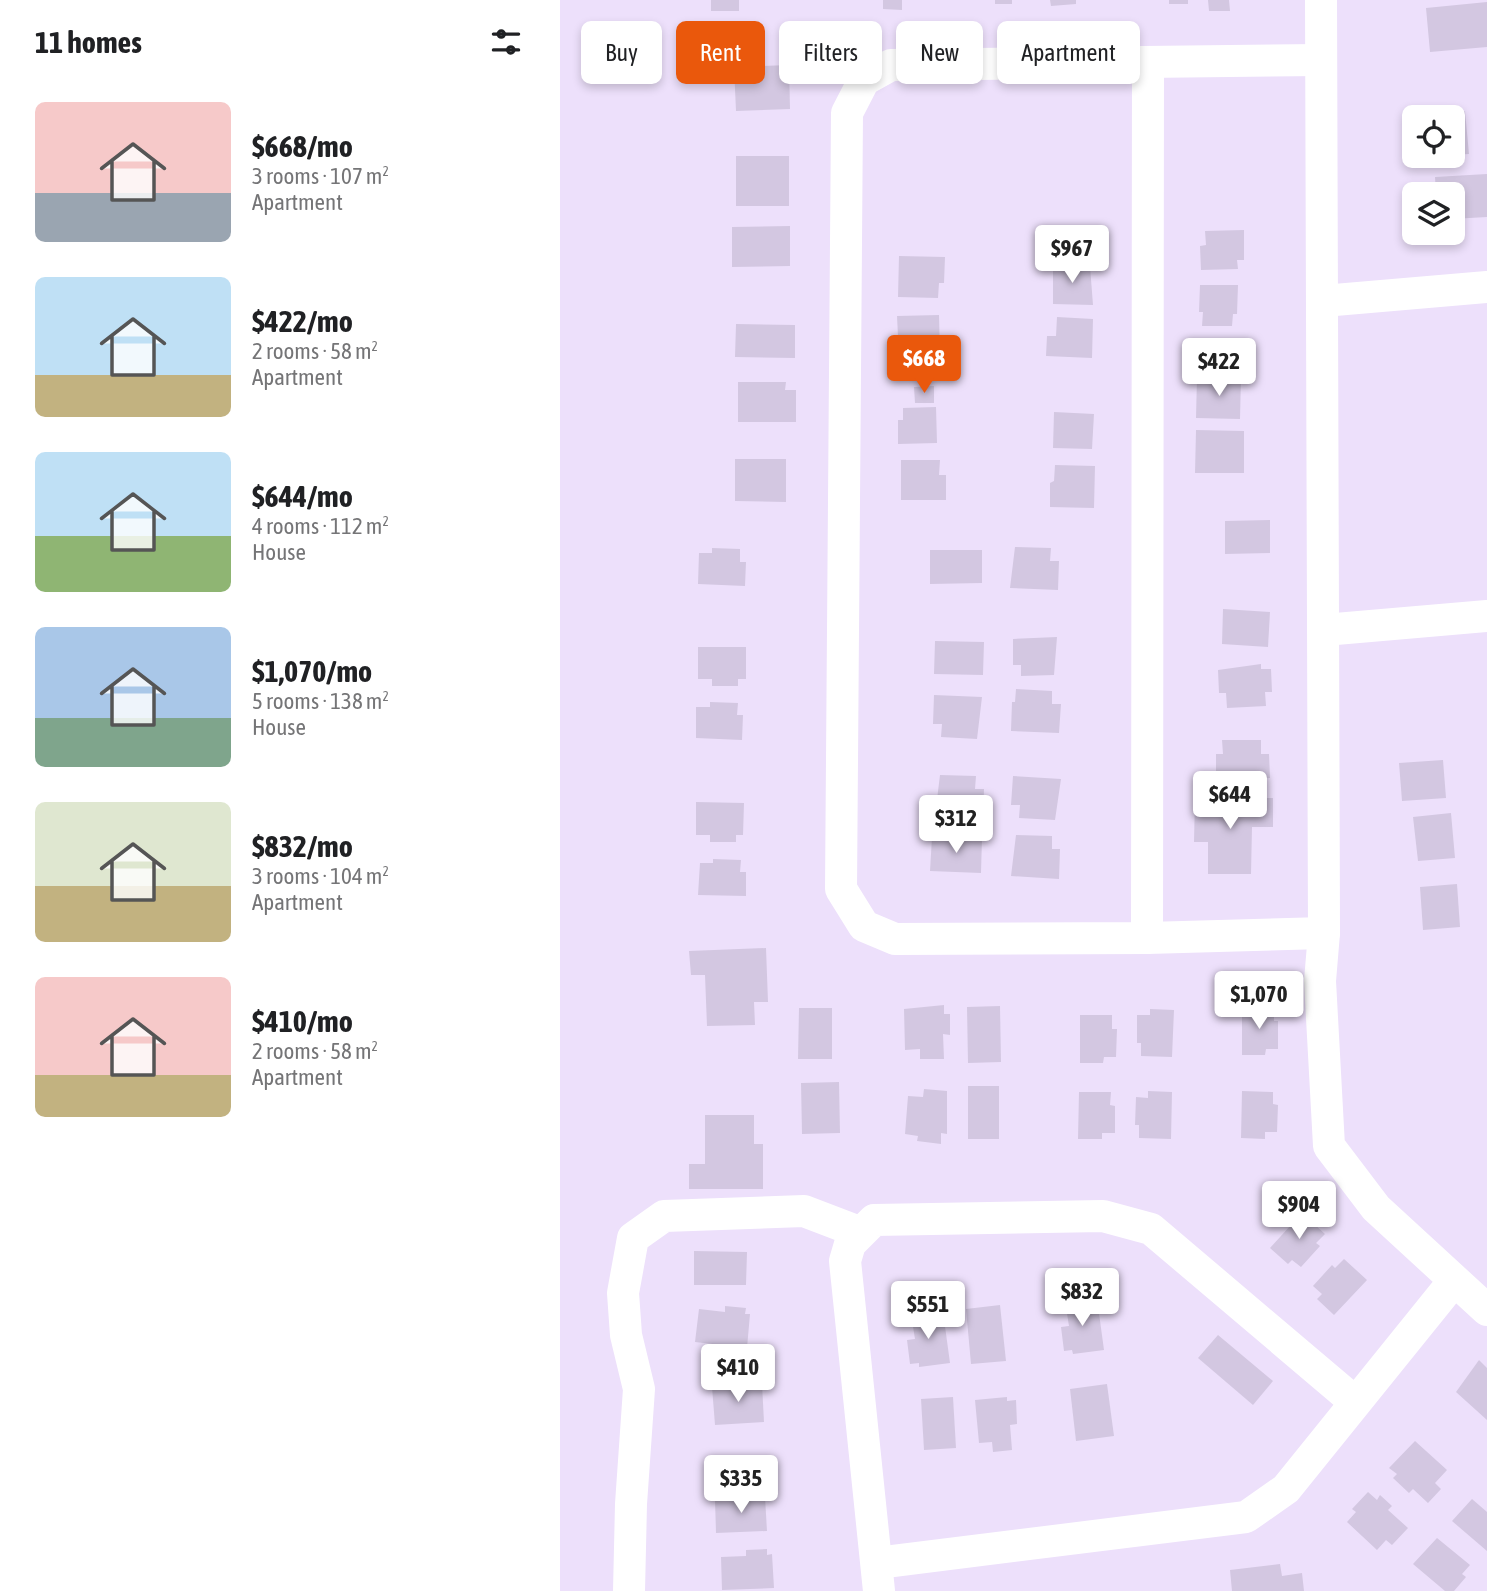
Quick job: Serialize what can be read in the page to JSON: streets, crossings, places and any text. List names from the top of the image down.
{
  "page": {
    "heading": "11 homes",
    "chip": [
      "Buy",
      "Rent",
      "Filters",
      "New",
      "Apartment"
    ],
    "list": [
      {
        "name": "$668/mo",
        "note": "3 rooms · 107 m² · Apartment"
      },
      {
        "name": "$422/mo",
        "note": "2 rooms · 58 m² · Apartment"
      },
      {
        "name": "$644/mo",
        "note": "4 rooms · 112 m² · House"
      },
      {
        "name": "$1,070/mo",
        "note": "5 rooms · 138 m² · House"
      },
      {
        "name": "$832/mo",
        "note": "3 rooms · 104 m² · Apartment"
      },
      {
        "name": "$410/mo",
        "note": "2 rooms · 58 m² · Apartment"
      }
    ],
    "price": [
      "$967",
      "$668",
      "$422",
      "$644",
      "$312",
      "$1,070",
      "$904",
      "$832",
      "$551",
      "$410",
      "$335"
    ]
  }
}
